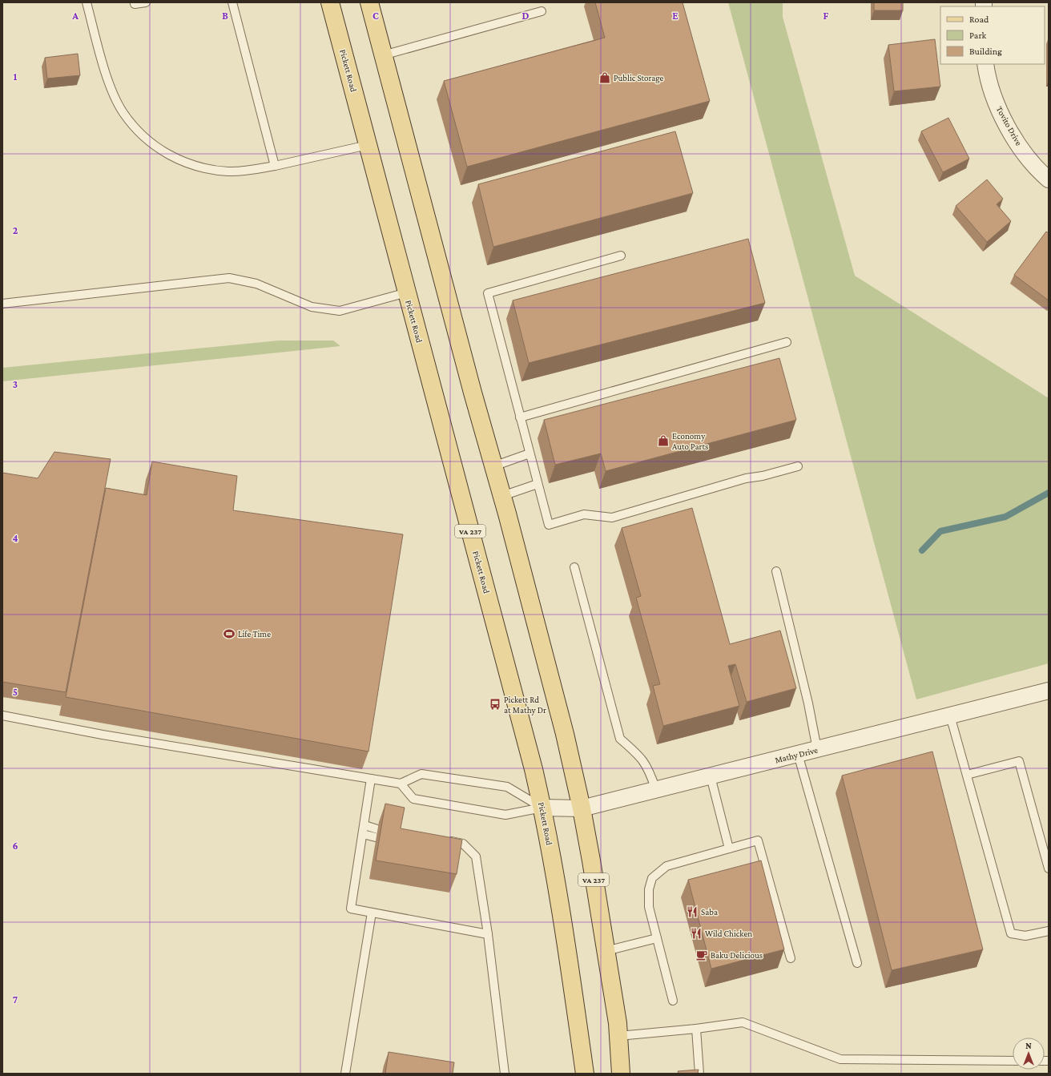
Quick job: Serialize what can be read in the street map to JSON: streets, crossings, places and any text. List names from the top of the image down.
{
  "streets": {
    "main road": ["Pickett Road", "VA 237"],
    "street": ["Tovito Drive", "Mathy Drive"]
  },
  "crossings": [
    ["Pickett Road", "Mathy Drive"],
    ["VA 237", "Mathy Drive"]
  ],
  "places": {
    "shop": ["Public Storage", "Economy Auto Parts"],
    "sports": ["Life Time"],
    "bus stop": ["Pickett Rd at Mathy Dr"],
    "restaurant": ["Saba", "Wild Chicken"],
    "cafe": ["Baku Delicious"]
  },
  "legend": ["Road", "Park", "Building"],
  "north": "top",
  "grid": {
    "columns": [
      "A",
      "B",
      "C",
      "D",
      "E",
      "F"
    ],
    "rows": [
      "1",
      "2",
      "3",
      "4",
      "5",
      "6",
      "7"
    ]
  }
}
